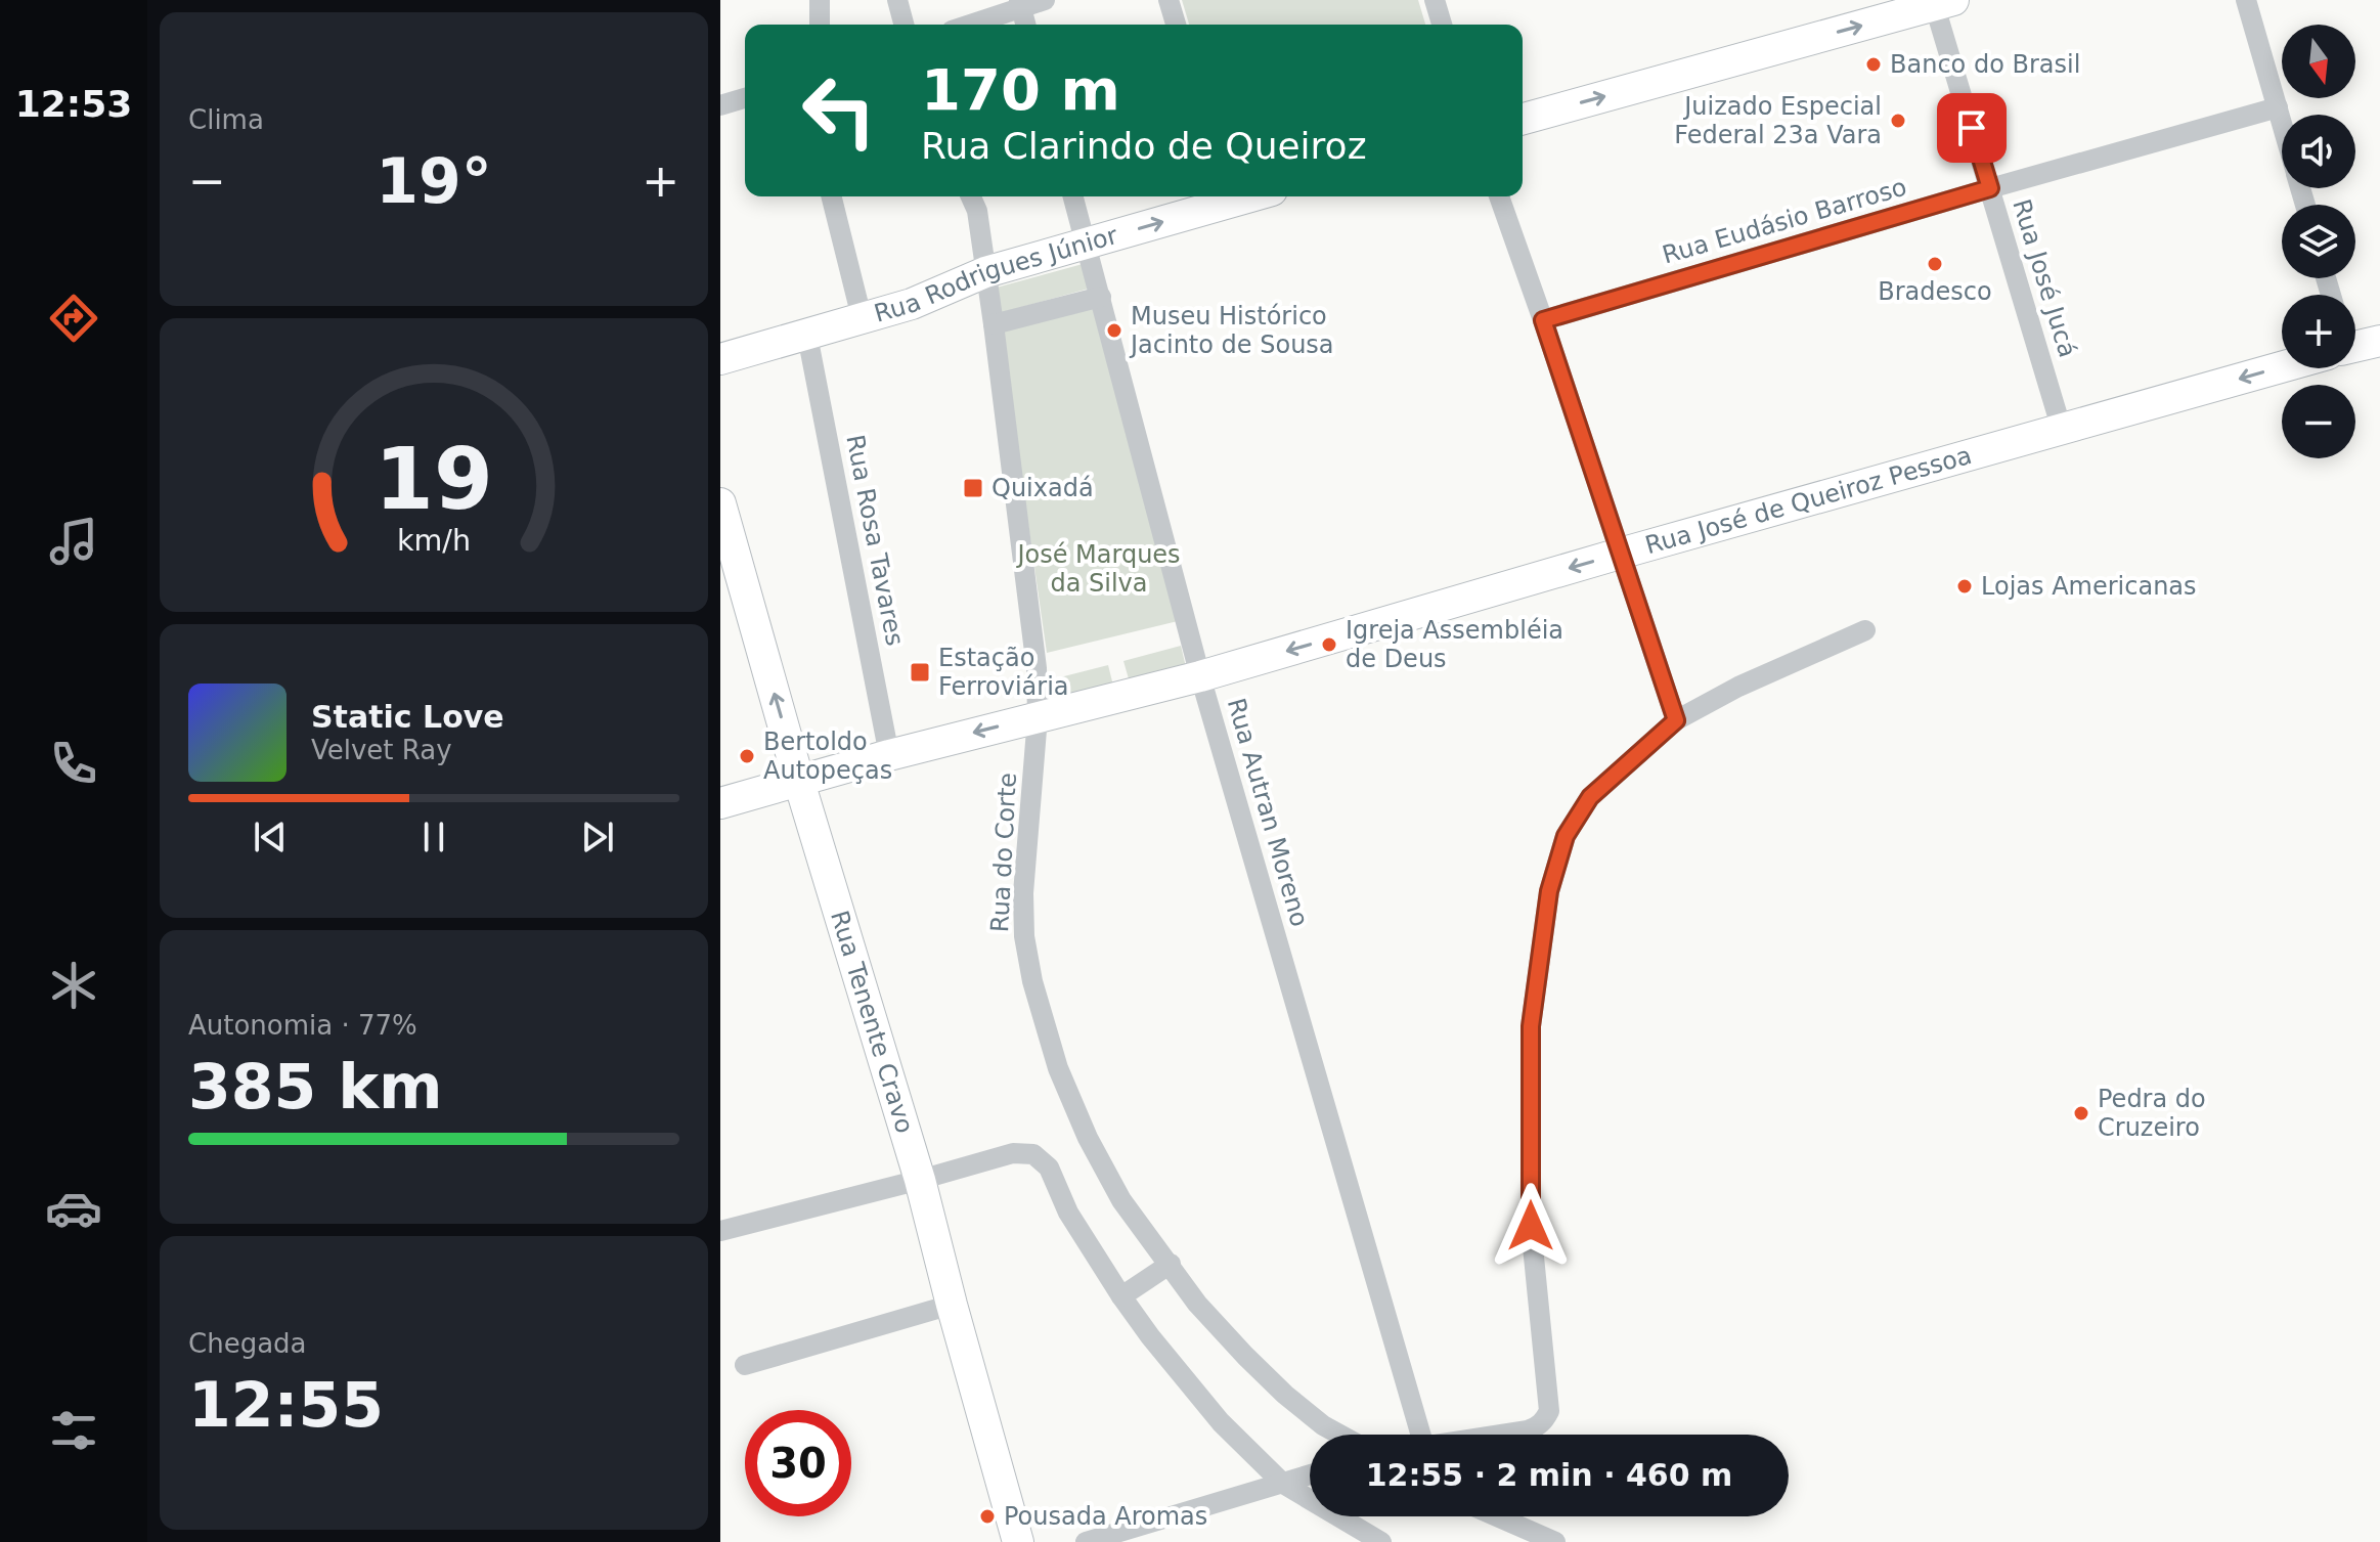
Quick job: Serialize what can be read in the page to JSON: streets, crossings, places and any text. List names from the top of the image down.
{
  "streets": {
    "main road": ["Rua Rodrigues Júnior", "Rua José de Queiroz Pessoa", "Rua Tenente Cravo"],
    "street": [
      "Rua Eudásio Barroso",
      "Rua José Jucá",
      "Rua Rosa Tavares",
      "Rua Autran Moreno",
      "Rua do Corte"
    ]
  },
  "crossings": [
    ["Rua Eudásio Barroso", "Rua José Jucá"],
    ["Rua Rodrigues Júnior", "Rua Rosa Tavares"],
    ["Rua Rodrigues Júnior", "Rua Autran Moreno"],
    ["Rua Rodrigues Júnior", "Rua do Corte"],
    ["Rua José Jucá", "Rua José de Queiroz Pessoa"],
    ["Rua José de Queiroz Pessoa", "Rua Rosa Tavares"],
    ["Rua José de Queiroz Pessoa", "Rua Autran Moreno"],
    ["Rua José de Queiroz Pessoa", "Rua do Corte"],
    ["Rua José de Queiroz Pessoa", "Rua Tenente Cravo"]
  ],
  "one_way": ["Rua José de Queiroz Pessoa"],
  "parks": ["José Marques da Silva"],
  "places": {
    "other": [
      "Banco do Brasil",
      "Juizado Especial Federal 23a Vara",
      "Bradesco",
      "Museu Histórico Jacinto de Sousa",
      "Lojas Americanas",
      "Igreja Assembléia de Deus",
      "Bertoldo Autopeças",
      "Pedra do Cruzeiro",
      "Pousada Aromas"
    ],
    "transit": ["Quixadá", "Estação Ferroviária"]
  },
  "north": "bottom",
  "page": {
    "tabs": "12:53",
    "tile": [
      "Clima",
      ["Autonomia · 77%", "385 km"],
      ["Chegada", "12:55"]
    ],
    "map_buttons": ["+", "−"],
    "turn": ["170 m", "Rua Clarindo de Queiroz"],
    "heat": ["−", "19°", "+"],
    "song": ["Static Love", "Velvet Ray"],
    "limit": "30",
    "trip": "12:55 · 2 min · 460 m",
    "gauge": ["19", "km/h"]
  }
}
